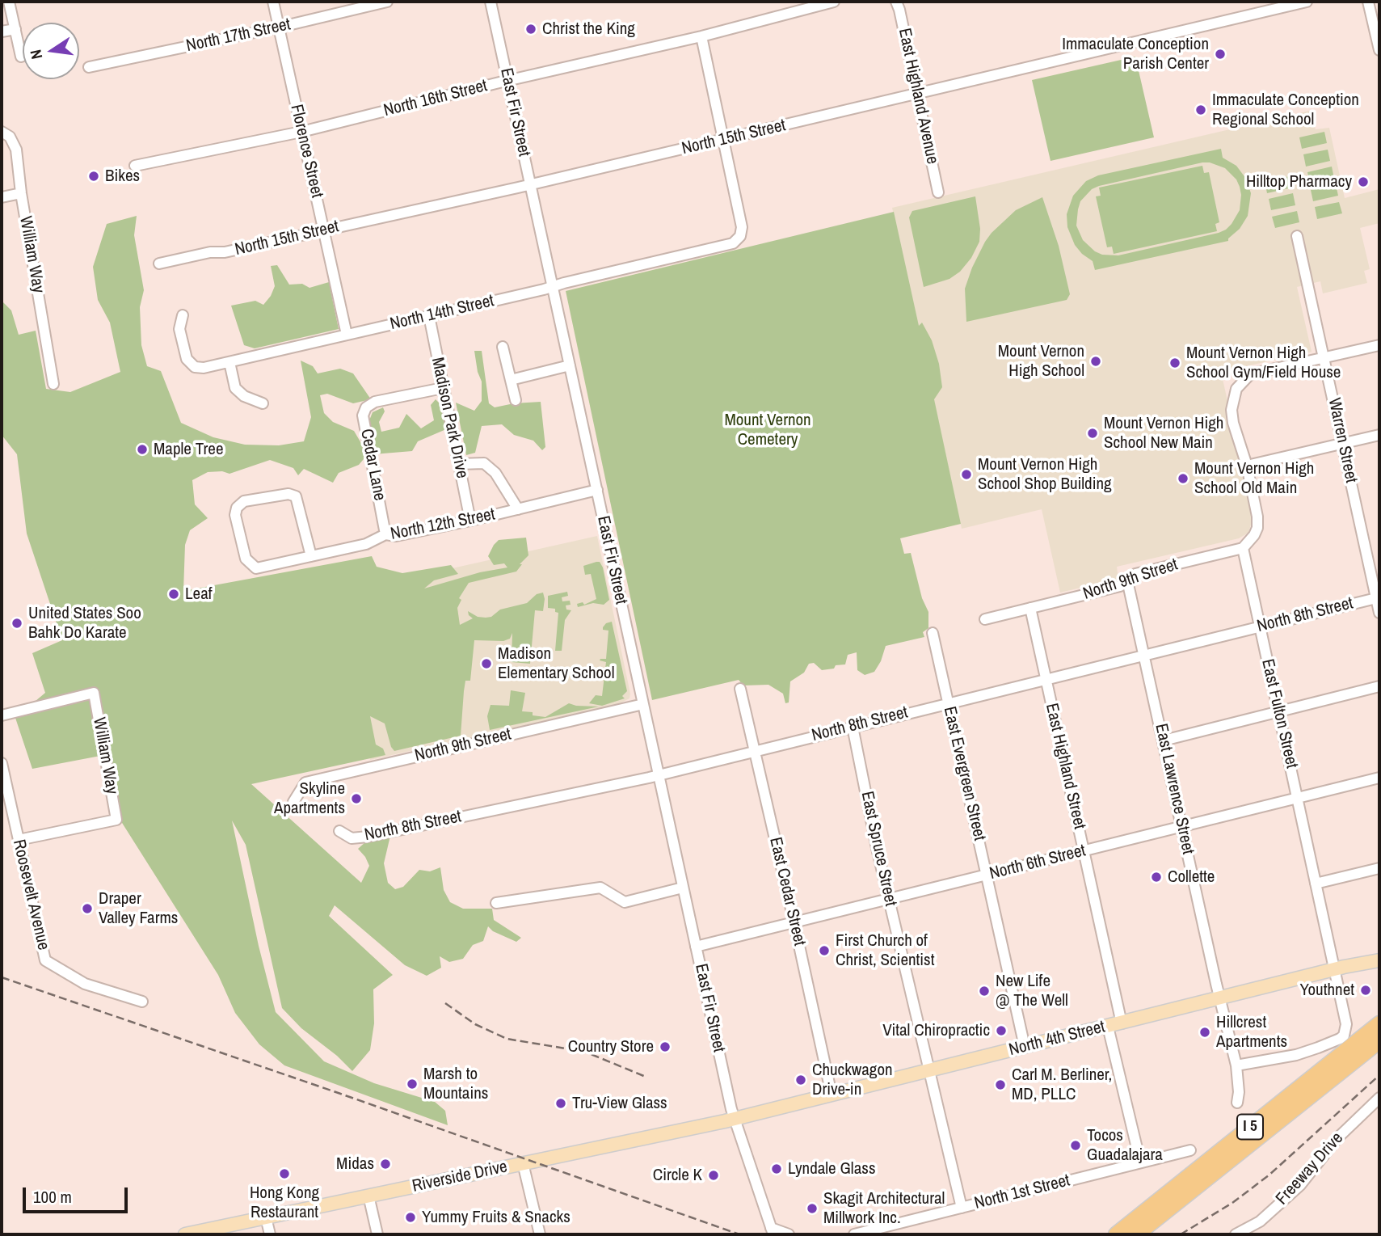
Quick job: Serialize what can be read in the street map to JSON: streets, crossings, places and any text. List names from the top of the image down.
{
  "streets": {
    "highway": ["I 5"],
    "main road": ["North 4th Street", "Riverside Drive"],
    "street": [
      "North 17th Street",
      "East Highland Avenue",
      "North 16th Street",
      "East Fir Street",
      "North 15th Street",
      "Florence Street",
      "William Way",
      "North 14th Street",
      "Madison Park Drive",
      "Warren Street",
      "Cedar Lane",
      "North 12th Street",
      "North 9th Street",
      "North 8th Street",
      "East Fulton Street",
      "East Highland Street",
      "East Evergreen Street",
      "East Lawrence Street",
      "East Spruce Street",
      "North 6th Street",
      "East Cedar Street",
      "Roosevelt Avenue",
      "Freeway Drive",
      "North 1st Street"
    ]
  },
  "crossings": [
    ["North 17th Street", "Florence Street"],
    ["East Highland Avenue", "North 15th Street"],
    ["North 16th Street", "East Fir Street"],
    ["North 16th Street", "Florence Street"],
    ["East Fir Street", "North 15th Street"],
    ["East Fir Street", "North 14th Street"],
    ["East Fir Street", "North 12th Street"],
    ["East Fir Street", "North 9th Street"],
    ["East Fir Street", "North 8th Street"],
    ["East Fir Street", "North 6th Street"],
    ["East Fir Street", "North 4th Street"],
    ["East Fir Street", "Riverside Drive"],
    ["North 15th Street", "Florence Street"],
    ["North 15th Street", "North 14th Street"],
    ["Florence Street", "North 14th Street"],
    ["William Way", "Roosevelt Avenue"],
    ["North 14th Street", "Madison Park Drive"],
    ["Madison Park Drive", "Cedar Lane"],
    ["Madison Park Drive", "North 12th Street"],
    ["Warren Street", "North 8th Street"],
    ["Cedar Lane", "North 12th Street"],
    ["North 9th Street", "East Fulton Street"],
    ["North 9th Street", "East Highland Street"],
    ["North 9th Street", "East Lawrence Street"],
    ["North 8th Street", "East Fulton Street"],
    ["North 8th Street", "East Highland Street"],
    ["North 8th Street", "East Evergreen Street"],
    ["North 8th Street", "East Lawrence Street"],
    ["North 8th Street", "East Spruce Street"],
    ["North 8th Street", "East Cedar Street"],
    ["East Fulton Street", "East Lawrence Street"],
    ["East Fulton Street", "North 6th Street"],
    ["East Fulton Street", "North 4th Street"],
    ["East Highland Street", "North 6th Street"],
    ["East Highland Street", "North 4th Street"],
    ["East Evergreen Street", "North 6th Street"],
    ["East Evergreen Street", "North 4th Street"],
    ["East Lawrence Street", "North 6th Street"],
    ["East Lawrence Street", "North 4th Street"],
    ["East Spruce Street", "North 6th Street"],
    ["East Spruce Street", "North 4th Street"],
    ["East Spruce Street", "North 1st Street"],
    ["North 6th Street", "East Cedar Street"],
    ["East Cedar Street", "North 4th Street"],
    ["North 4th Street", "Riverside Drive"]
  ],
  "parks": ["Mount Vernon Cemetery"],
  "places": [
    "Christ the King",
    "Immaculate Conception Parish Center",
    "Immaculate Conception Regional School",
    "Bikes",
    "Hilltop Pharmacy",
    "Mount Vernon High School",
    "Mount Vernon High School Gym/Field House",
    "Mount Vernon High School New Main",
    "Maple Tree",
    "Mount Vernon High School Shop Building",
    "Mount Vernon High School Old Main",
    "Leaf",
    "United States Soo Bahk Do Karate",
    "Madison Elementary School",
    "Skyline Apartments",
    "Collette",
    "Draper Valley Farms",
    "First Church of Christ, Scientist",
    "Youthnet",
    "New Life @ The Well",
    "Vital Chiropractic",
    "Hillcrest Apartments",
    "Country Store",
    "Chuckwagon Drive-in",
    "Marsh to Mountains",
    "Carl M. Berliner, MD, PLLC",
    "Tru-View Glass",
    "Tocos Guadalajara",
    "Midas",
    "Lyndale Glass",
    "Hong Kong Restaurant",
    "Circle K",
    "Skagit Architectural Millwork Inc.",
    "Yummy Fruits & Snacks"
  ],
  "scale_bar": "100 m",
  "north": "left"
}
